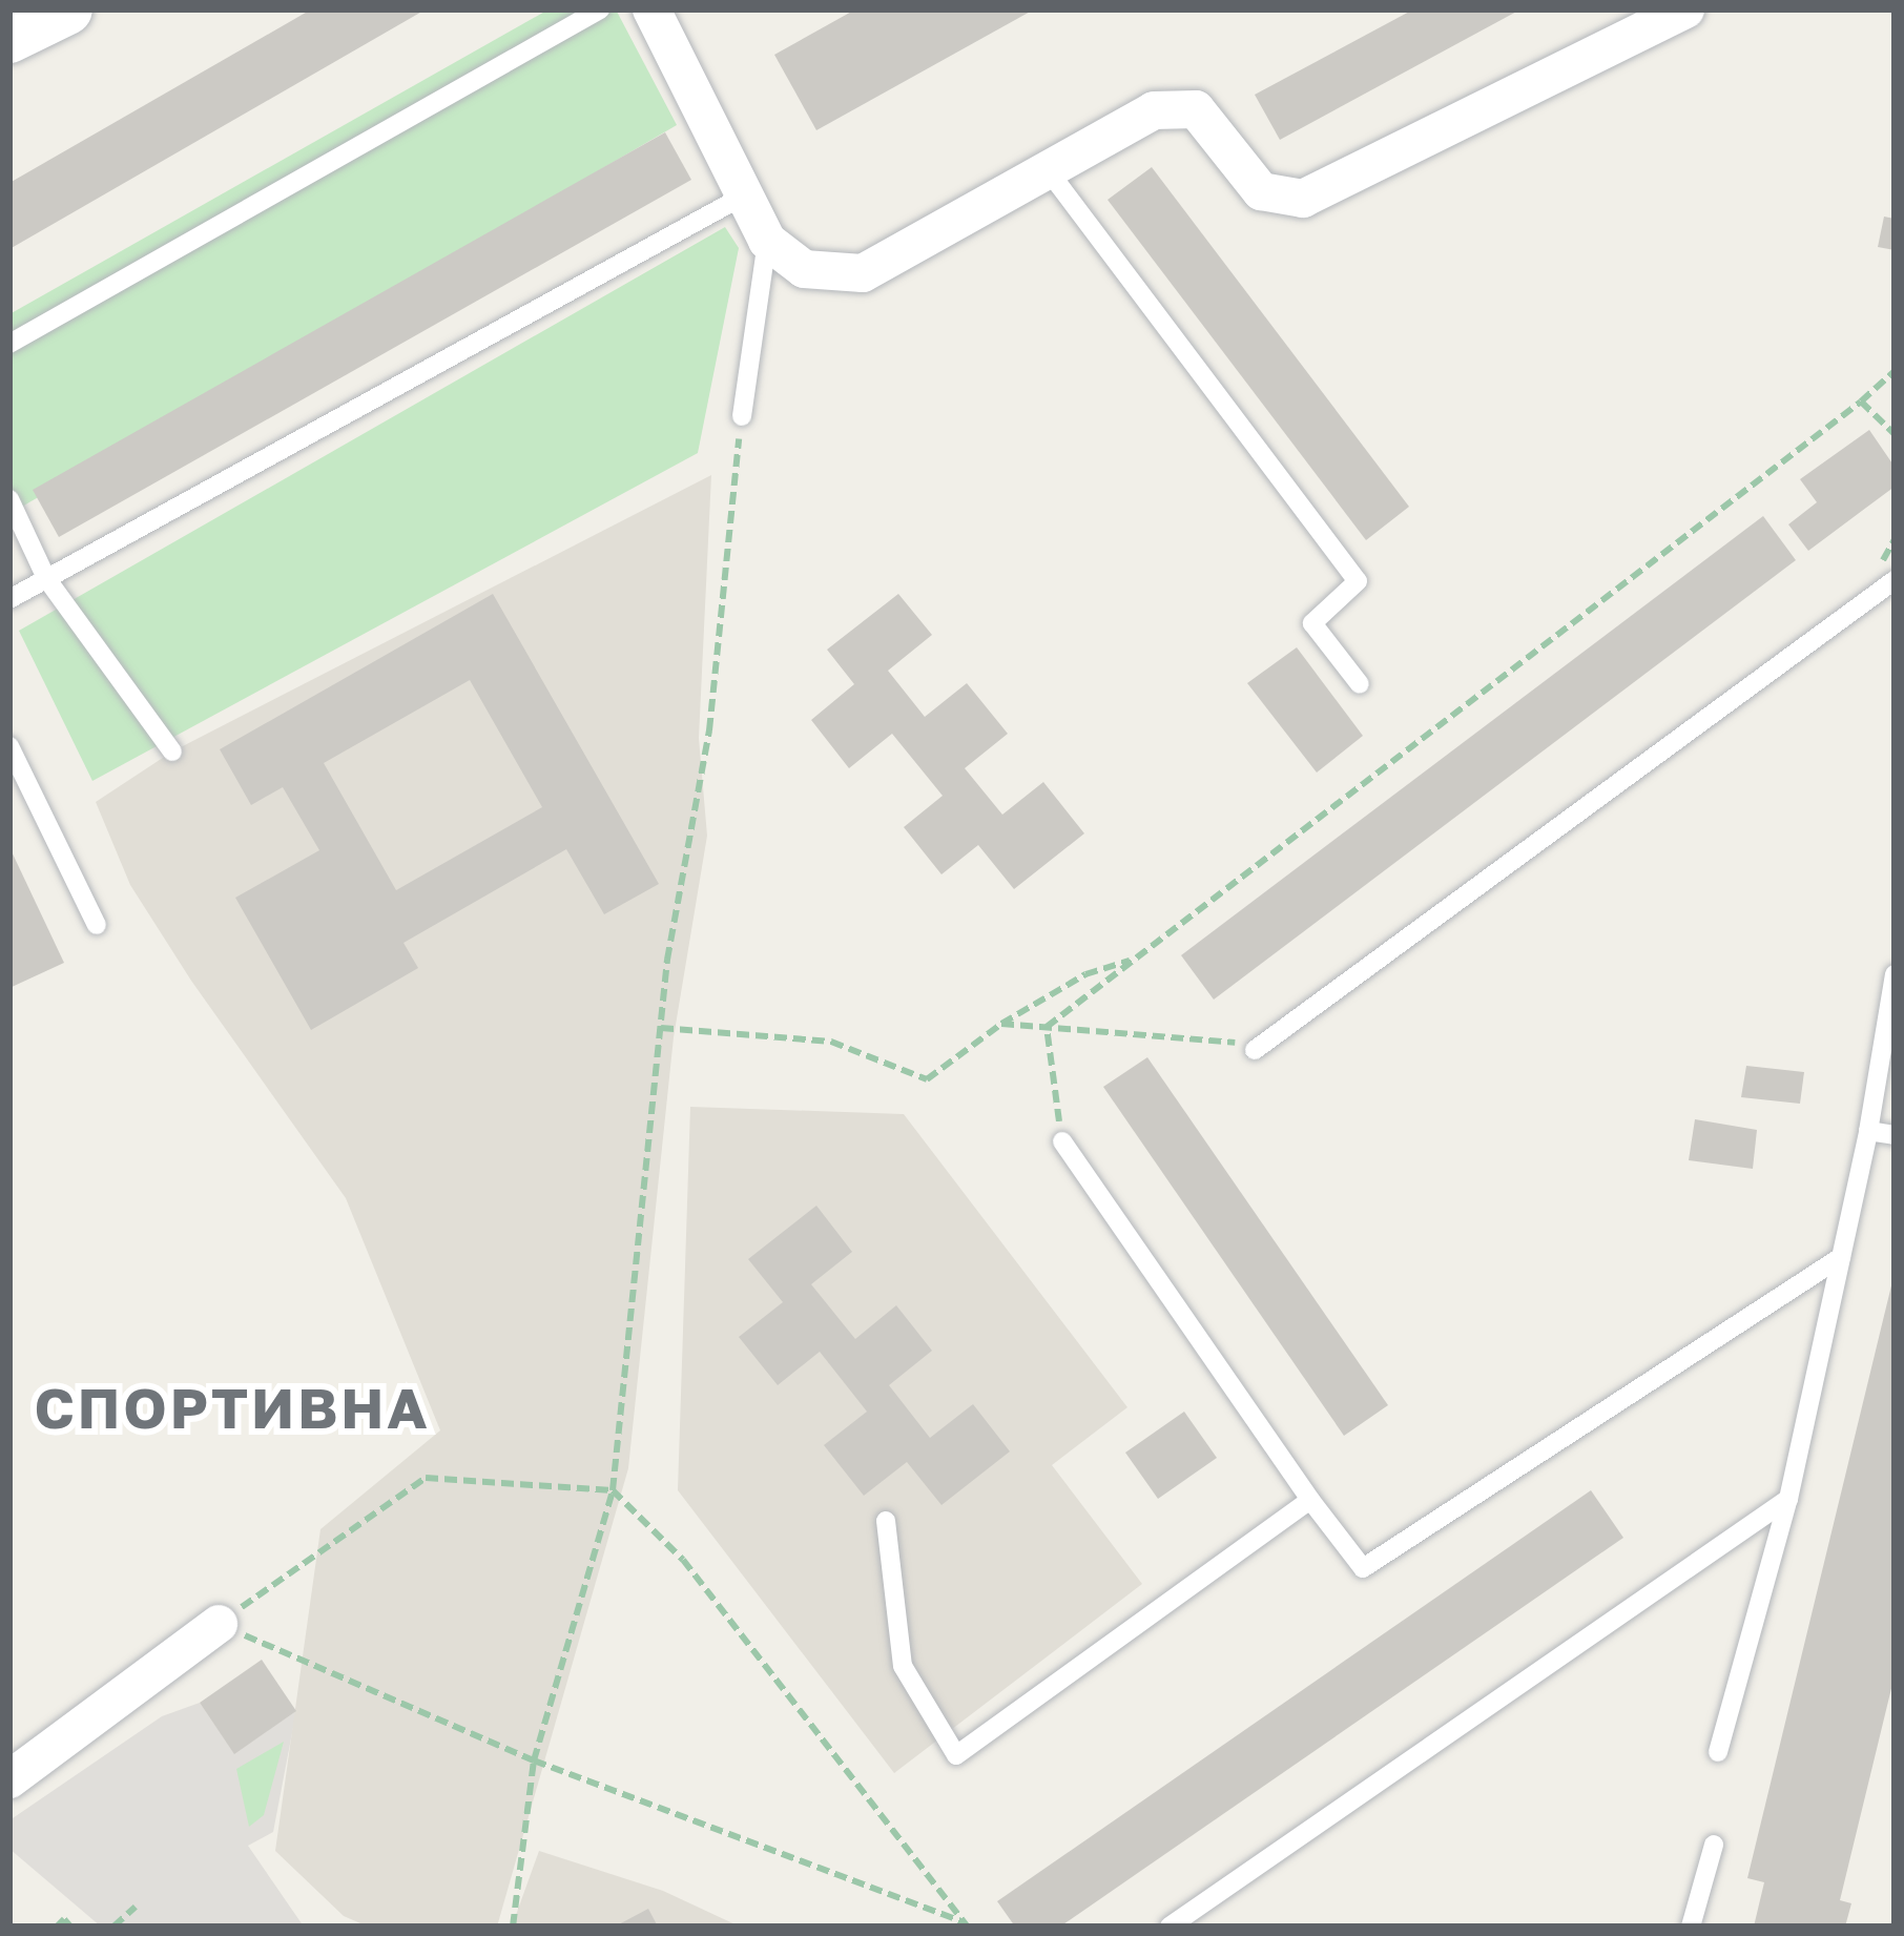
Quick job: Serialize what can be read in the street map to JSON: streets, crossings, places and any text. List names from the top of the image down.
{
  "districts": ["СПОРТИВНА"]
}
